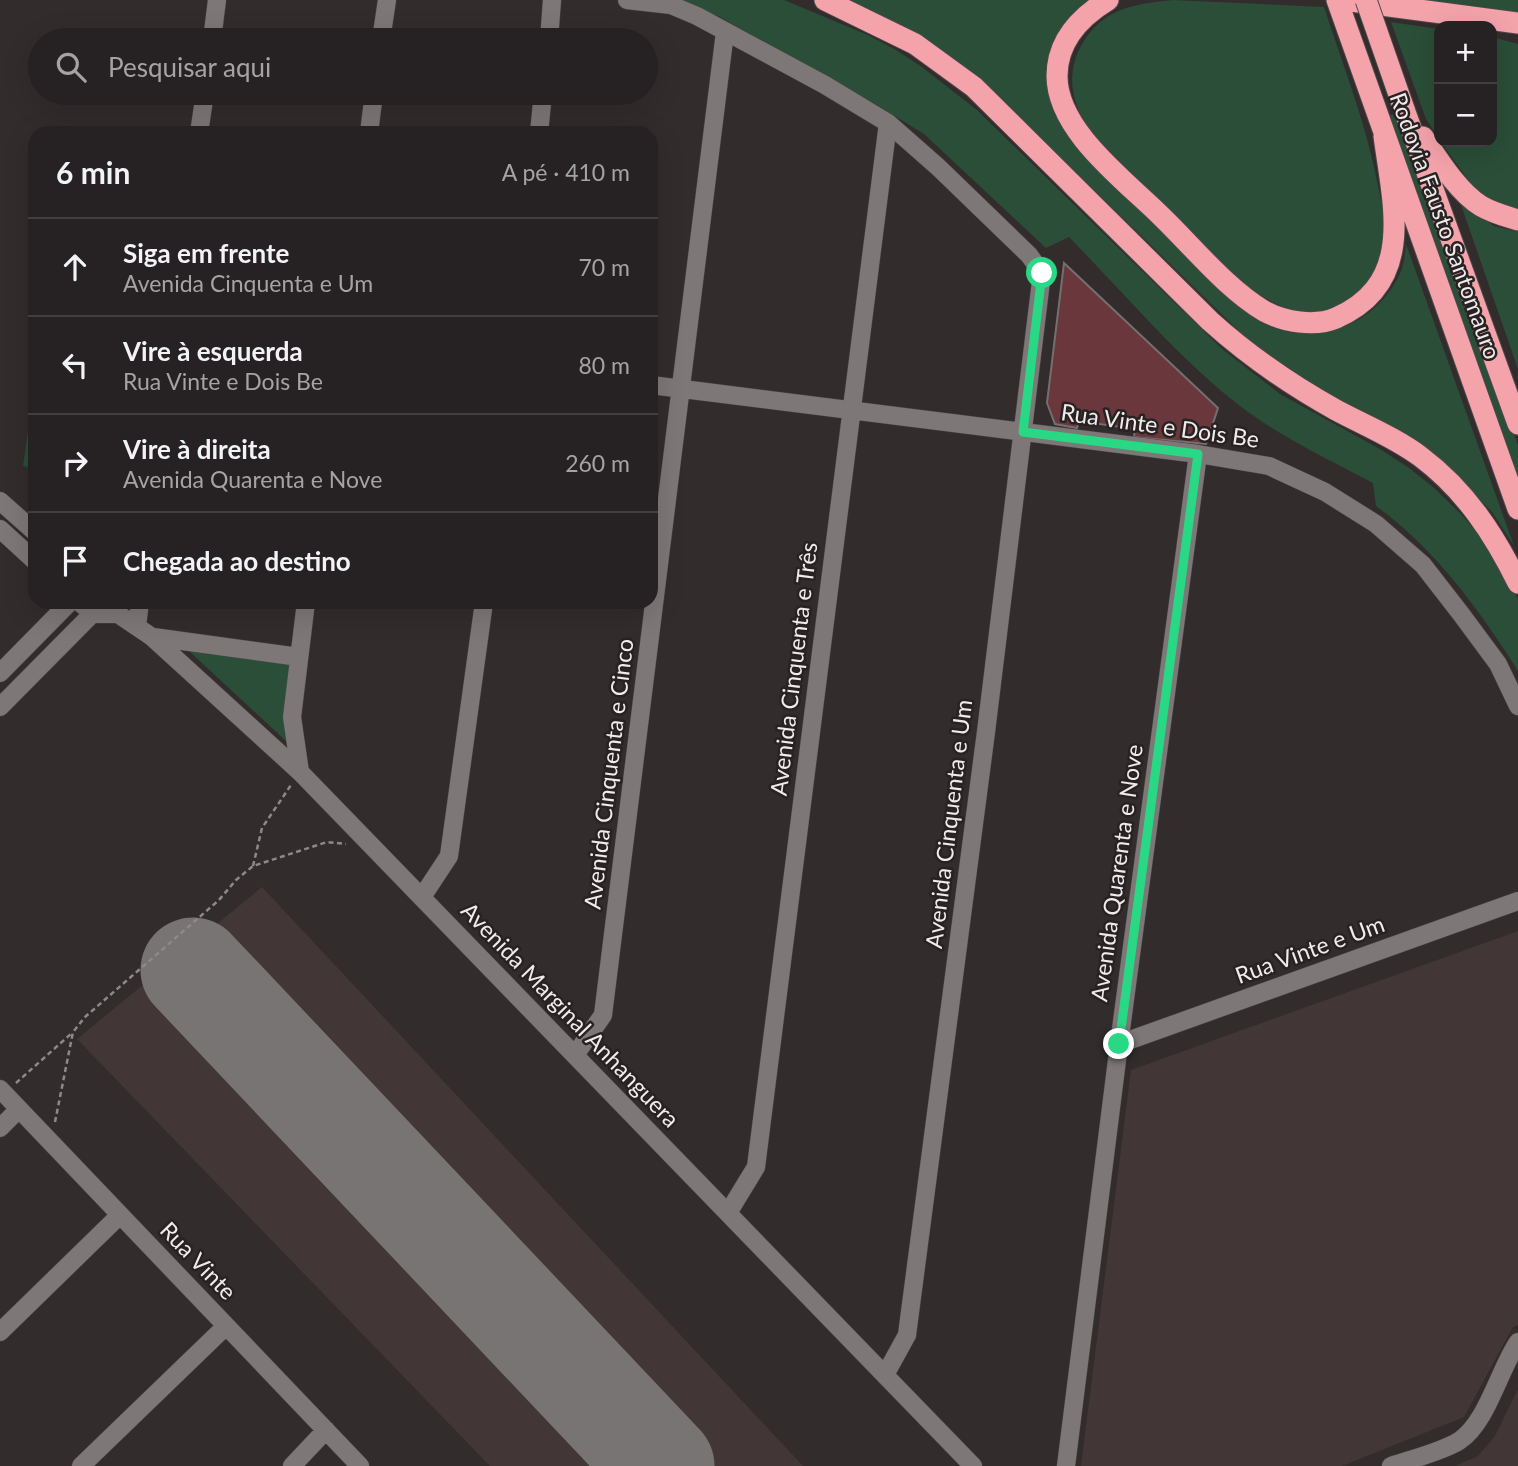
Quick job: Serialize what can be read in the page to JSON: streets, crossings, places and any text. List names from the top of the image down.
{
  "streets": {
    "highway": ["Rodovia Fausto Santomauro"],
    "street": [
      "Rua Vinte e Dois Be",
      "Avenida Cinquenta e Três",
      "Avenida Cinquenta e Cinco",
      "Avenida Cinquenta e Um",
      "Avenida Quarenta e Nove",
      "Rua Vinte e Um",
      "Avenida Marginal Anhanguera",
      "Rua Vinte"
    ]
  },
  "crossings": [
    ["Rua Vinte e Dois Be", "Avenida Cinquenta e Três"],
    ["Rua Vinte e Dois Be", "Avenida Cinquenta e Cinco"],
    ["Rua Vinte e Dois Be", "Avenida Cinquenta e Um"],
    ["Rua Vinte e Dois Be", "Avenida Quarenta e Nove"],
    ["Avenida Cinquenta e Três", "Avenida Cinquenta e Um"],
    ["Avenida Cinquenta e Três", "Avenida Marginal Anhanguera"],
    ["Avenida Cinquenta e Cinco", "Avenida Marginal Anhanguera"],
    ["Avenida Cinquenta e Um", "Avenida Marginal Anhanguera"],
    ["Avenida Quarenta e Nove", "Rua Vinte e Um"]
  ],
  "page": {
    "map_buttons": ["+", "−"],
    "search": "Pesquisar aqui",
    "heading": ["6 min", "A pé · 410 m"],
    "list": [
      ["Siga em frente", "Avenida Cinquenta e Um", "70 m"],
      ["Vire à esquerda", "Rua Vinte e Dois Be", "80 m"],
      ["Vire à direita", "Avenida Quarenta e Nove", "260 m"],
      "Chegada ao destino"
    ]
  }
}
